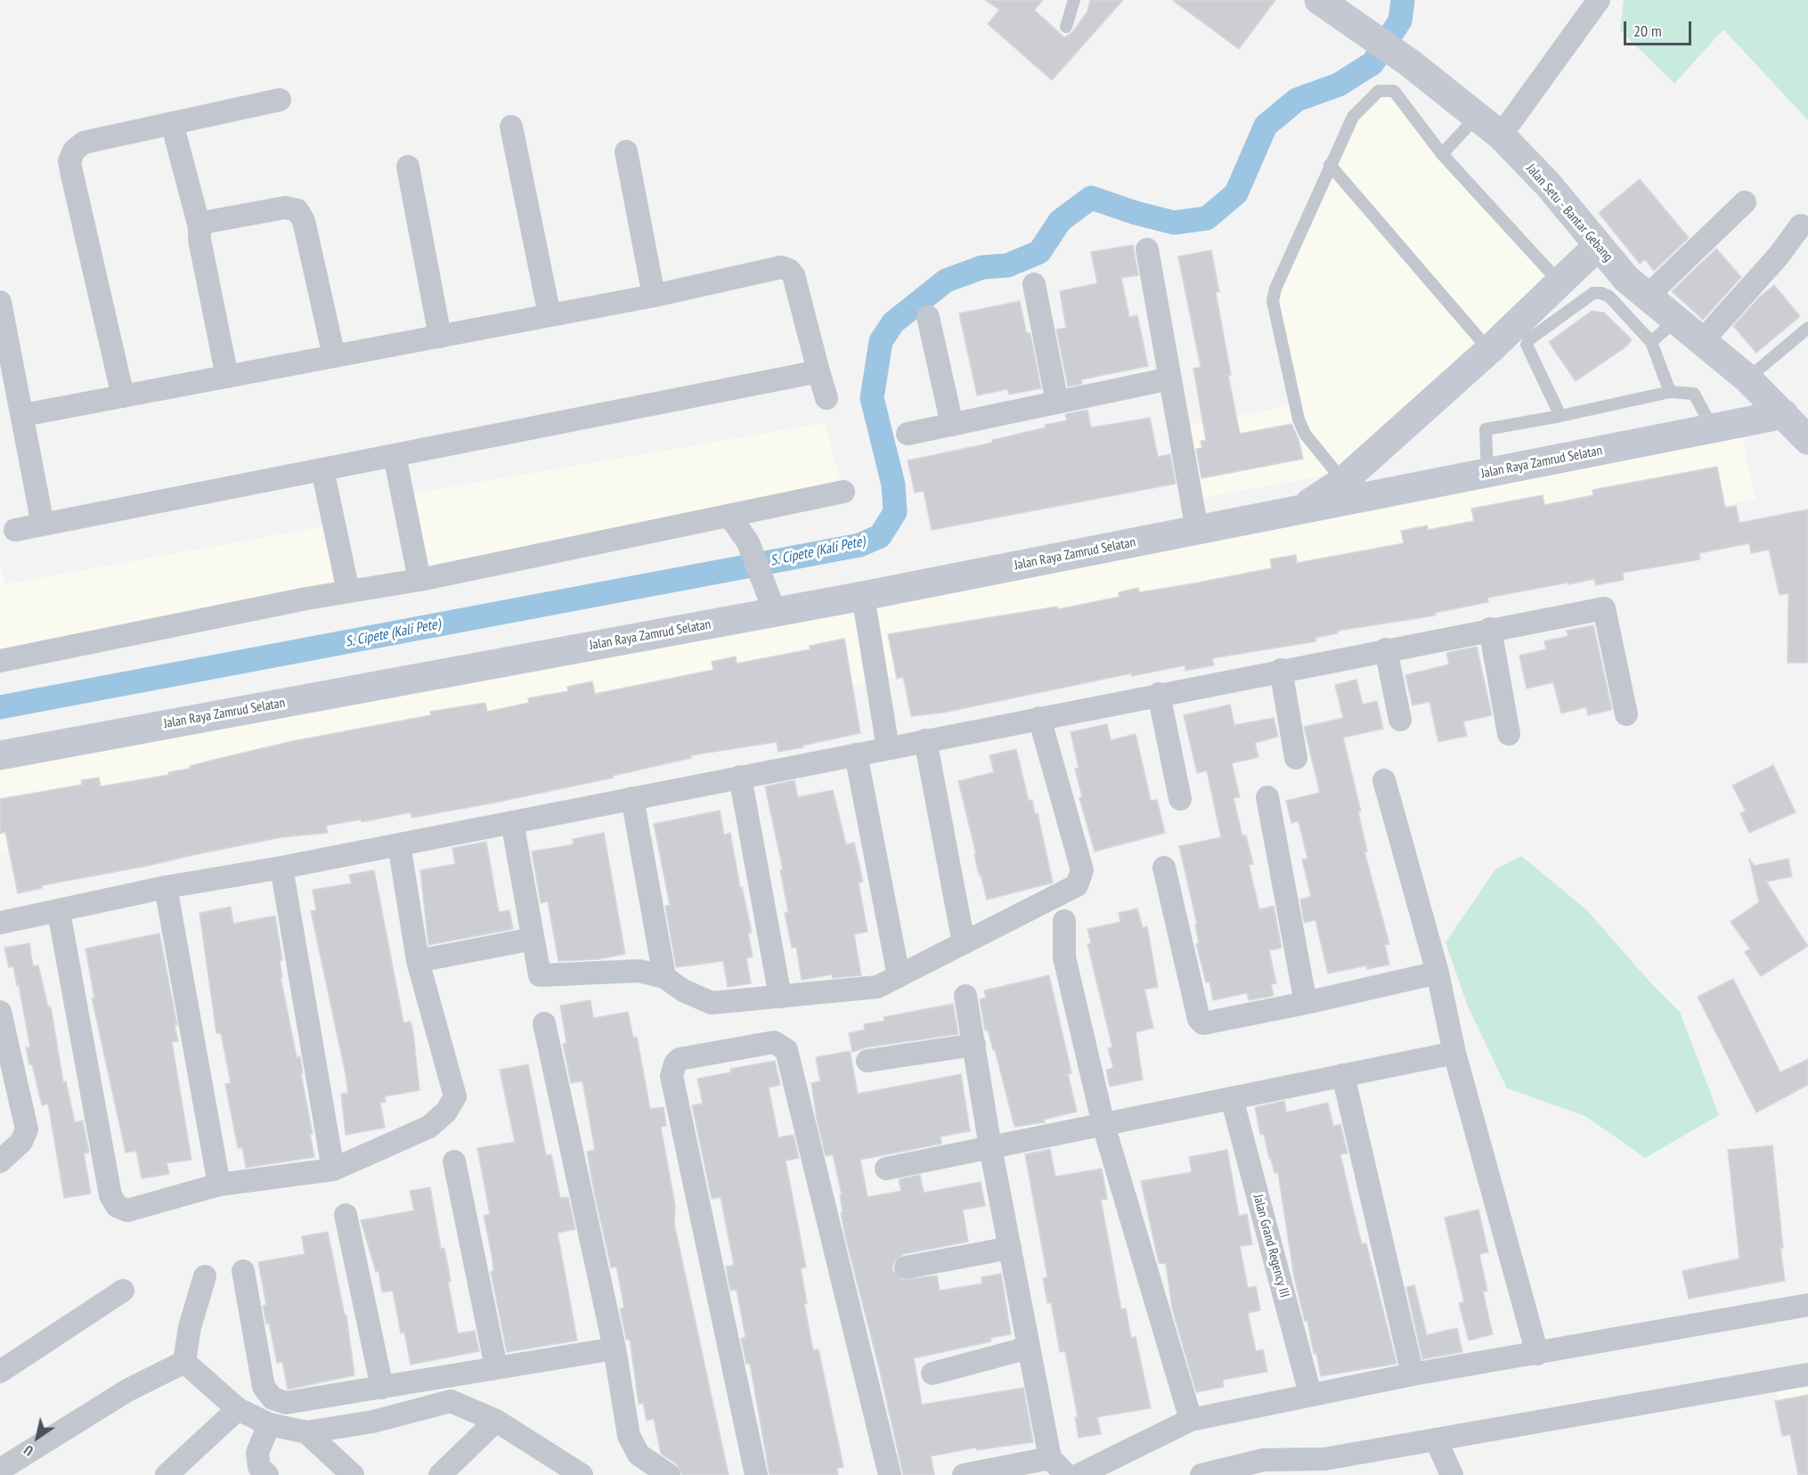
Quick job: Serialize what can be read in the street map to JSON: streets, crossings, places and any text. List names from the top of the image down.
{
  "streets": {
    "street": ["Jalan Setu - Bantar Gebang", "Jalan Raya Zamrud Selatan", "Jalan Grand Regency III"]
  },
  "crossings": [
    ["Jalan Setu - Bantar Gebang", "Jalan Raya Zamrud Selatan"]
  ],
  "water": ["S. Cipete (Kali Pete)"],
  "scale_bar": "20 m",
  "north": "bottom left"
}
